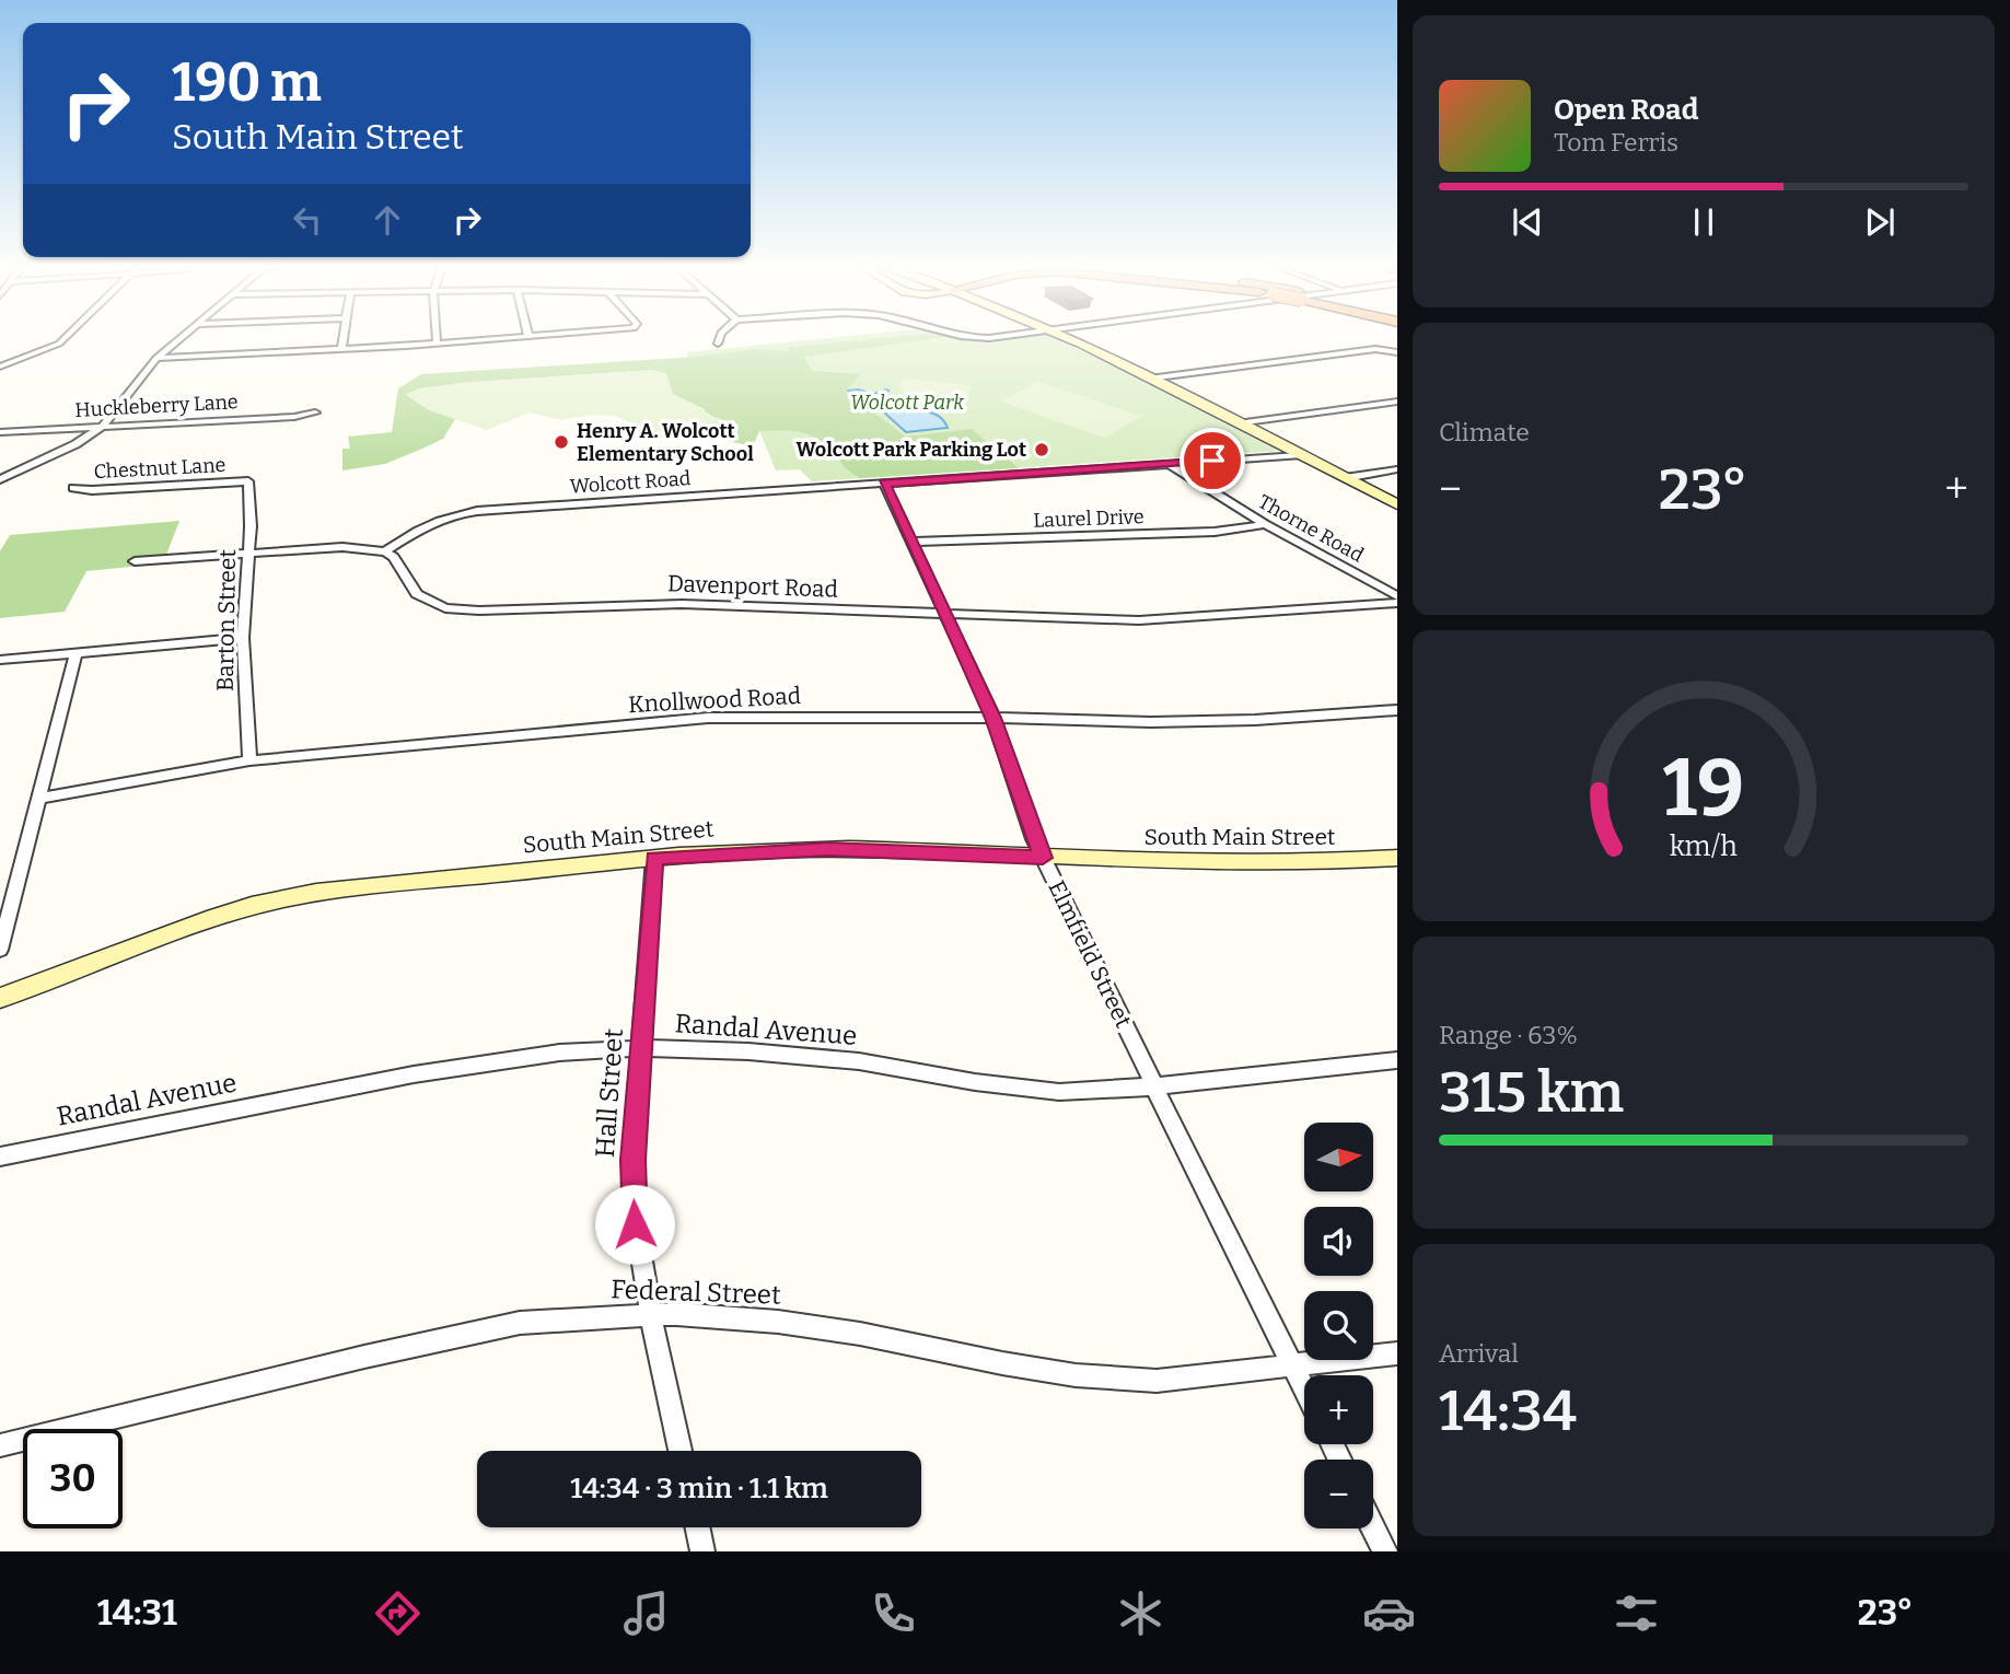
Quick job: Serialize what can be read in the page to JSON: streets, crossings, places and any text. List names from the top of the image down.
{
  "streets": {
    "main road": ["South Main Street"],
    "street": [
      "Huckleberry Lane",
      "Chestnut Lane",
      "Wolcott Road",
      "Laurel Drive",
      "Thorne Road",
      "Davenport Road",
      "Barton Street",
      "Knollwood Road",
      "Elmfield Street",
      "Randal Avenue",
      "Hall Street",
      "Federal Street"
    ]
  },
  "crossings": [
    ["Chestnut Lane", "Barton Street"],
    ["Wolcott Road", "Thorne Road"],
    ["Wolcott Road", "Davenport Road"],
    ["Wolcott Road", "Elmfield Street"],
    ["Laurel Drive", "Thorne Road"],
    ["Laurel Drive", "Elmfield Street"],
    ["Davenport Road", "Elmfield Street"],
    ["Barton Street", "Knollwood Road"],
    ["Knollwood Road", "Elmfield Street"],
    ["South Main Street", "Elmfield Street"],
    ["South Main Street", "Hall Street"],
    ["Elmfield Street", "Randal Avenue"],
    ["Elmfield Street", "Federal Street"],
    ["Randal Avenue", "Hall Street"],
    ["Hall Street", "Federal Street"]
  ],
  "parks": ["Wolcott Park"],
  "places": ["Henry A. Wolcott Elementary School", "Wolcott Park Parking Lot"],
  "north": "right",
  "page": {
    "turn": ["190 m", "South Main Street"],
    "song": ["Open Road", "Tom Ferris"],
    "tile": [
      "Climate",
      ["Range · 63%", "315 km"],
      ["Arrival", "14:34"]
    ],
    "heat": ["−", "23°", "+"],
    "map_buttons": ["+", "−"],
    "limit": "30",
    "trip": "14:34 · 3 min · 1.1 km",
    "tabs": ["14:31", "23°"],
    "gauge": ["19", "km/h"]
  }
}
